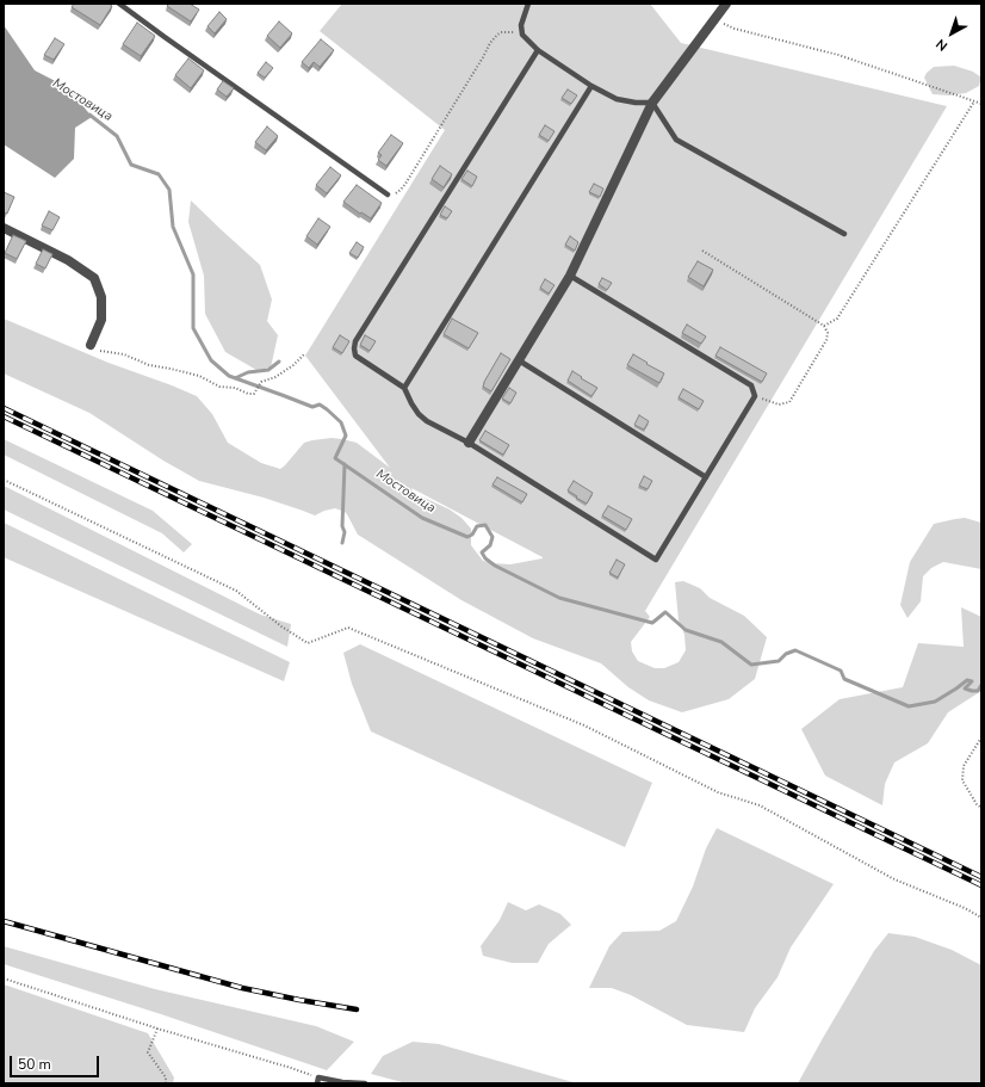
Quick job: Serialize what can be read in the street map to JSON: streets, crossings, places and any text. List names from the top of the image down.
{
  "water": ["Мостовица"],
  "scale_bar": "50 m",
  "north": "bottom left"
}
